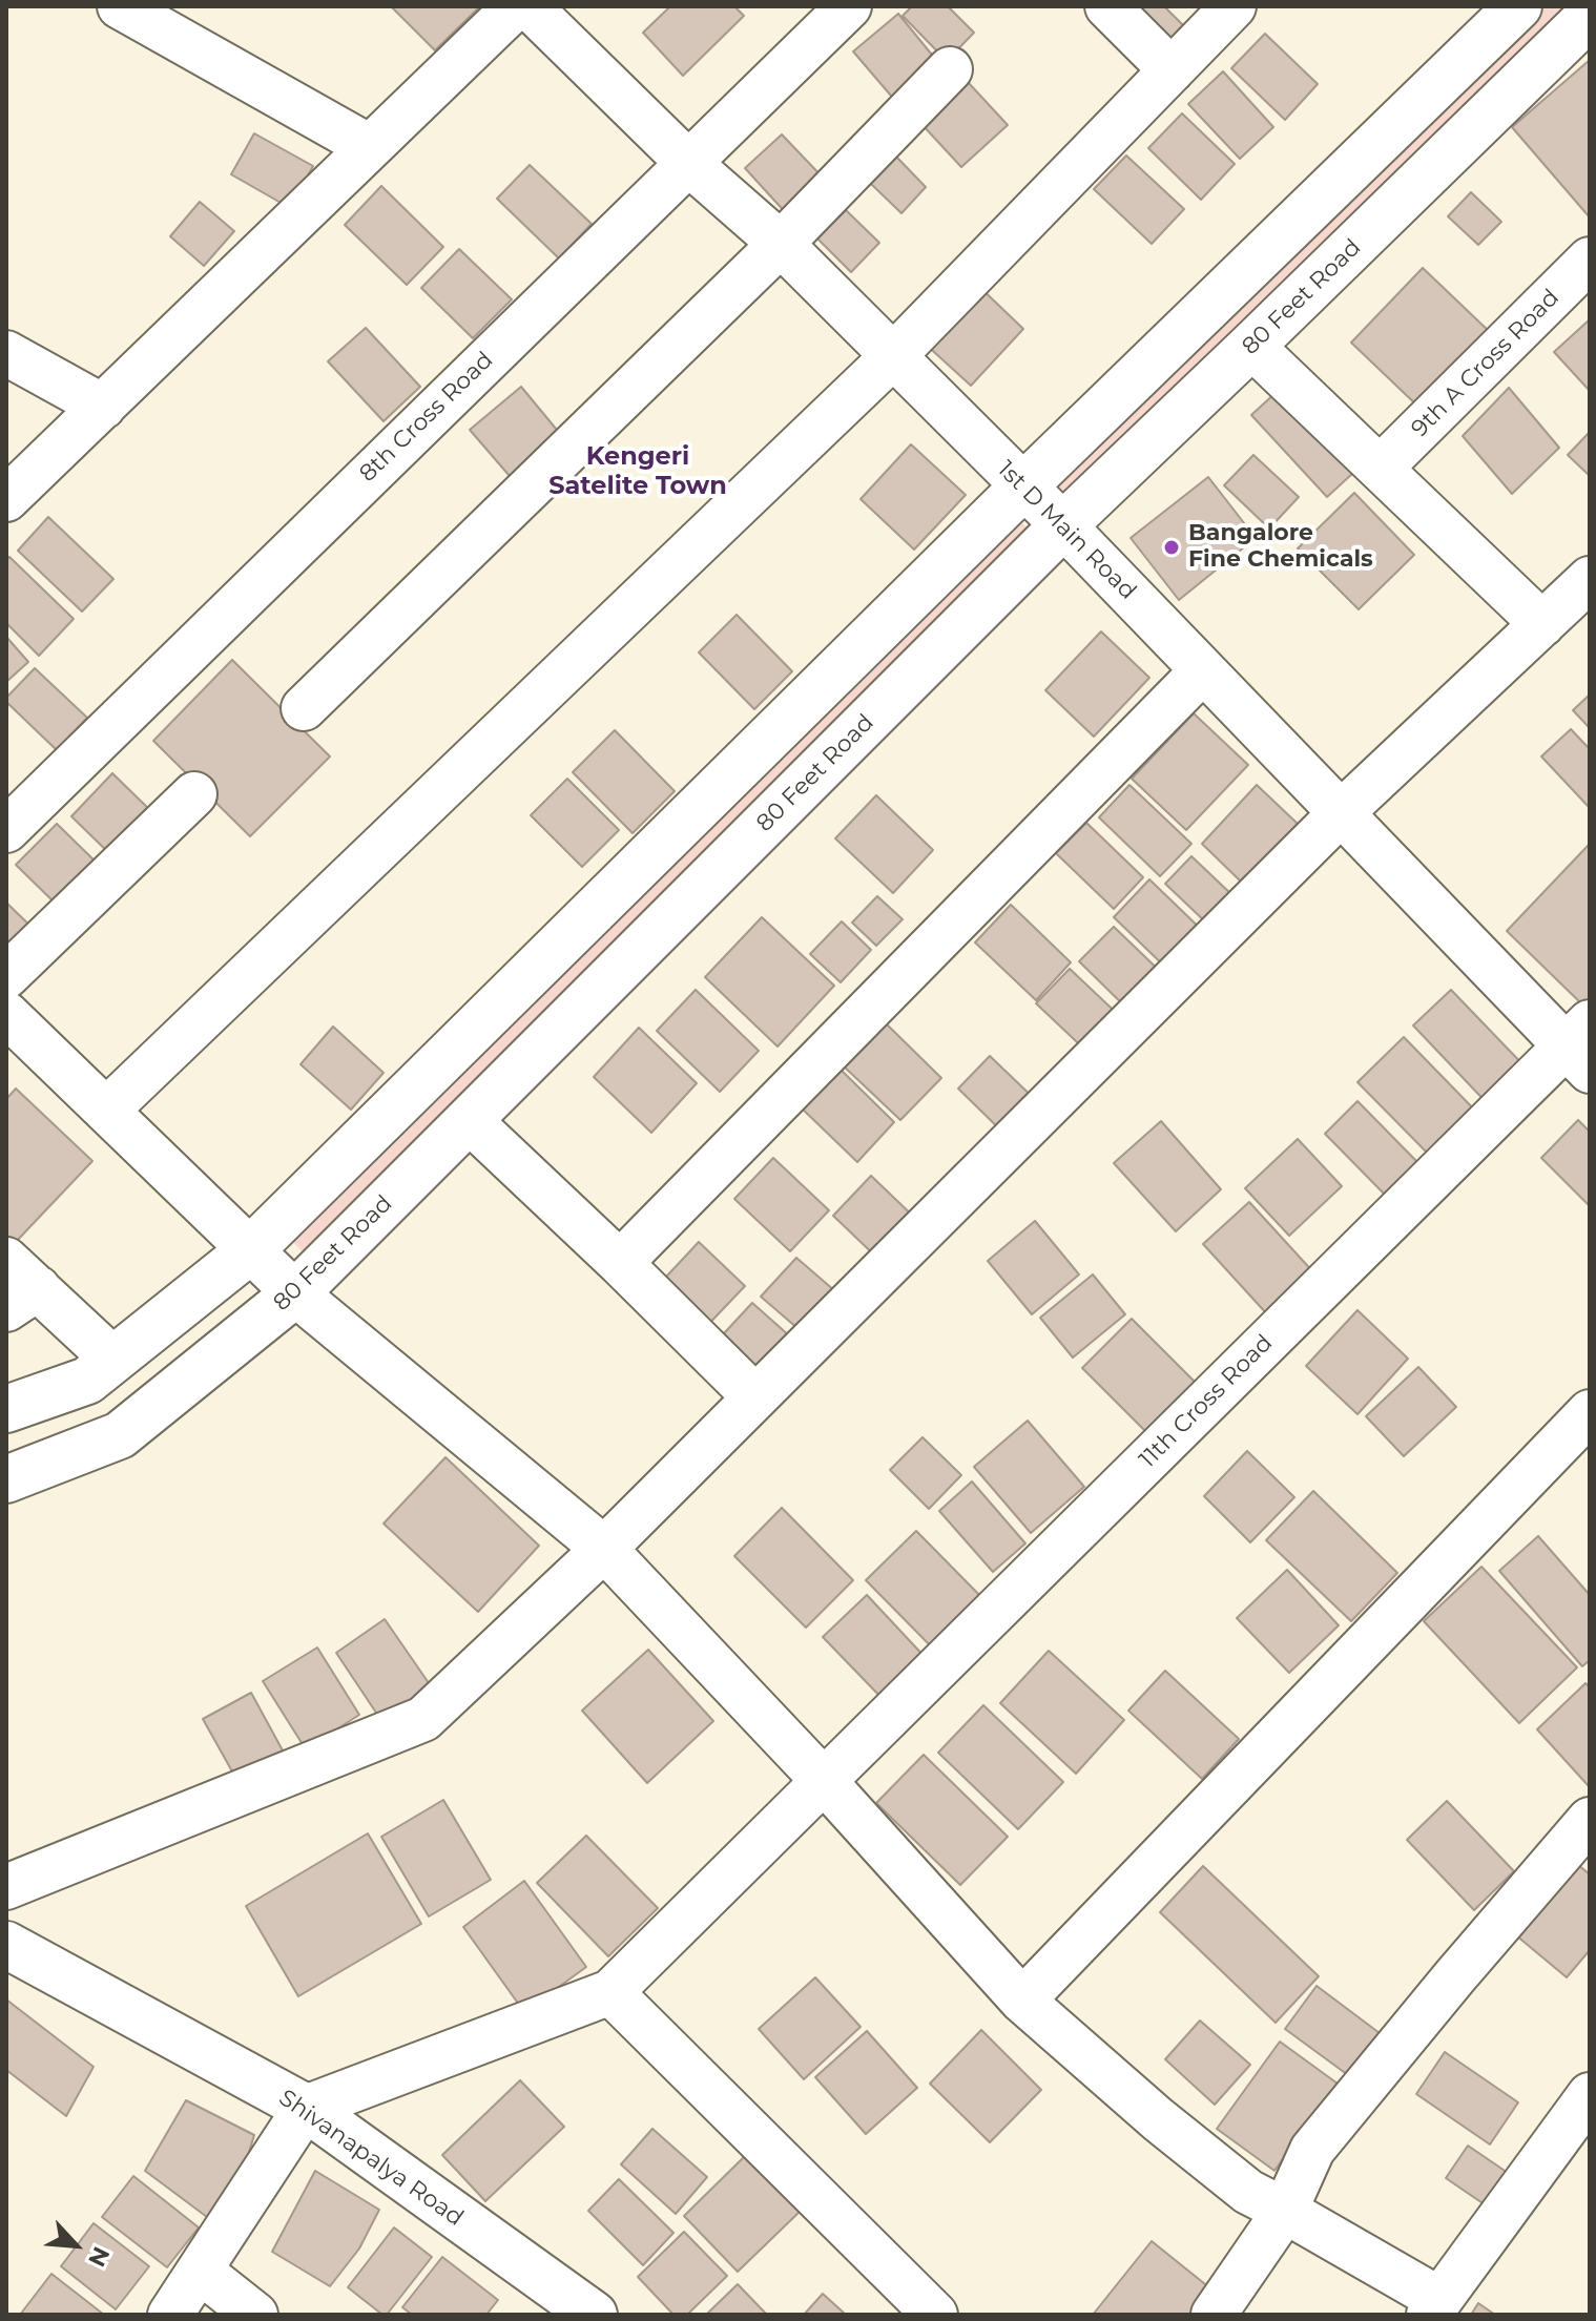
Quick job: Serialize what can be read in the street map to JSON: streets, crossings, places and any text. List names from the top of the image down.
{
  "streets": {
    "street": [
      "80 Feet Road",
      "9th A Cross Road",
      "8th Cross Road",
      "1st D Main Road",
      "11th Cross Road",
      "Shivanapalya Road"
    ]
  },
  "crossings": [
    ["80 Feet Road", "1st D Main Road"],
    ["8th Cross Road", "1st D Main Road"],
    ["1st D Main Road", "11th Cross Road"]
  ],
  "districts": ["Kengeri Satelite Town"],
  "places": ["Bangalore Fine Chemicals"],
  "north": "bottom right"
}
